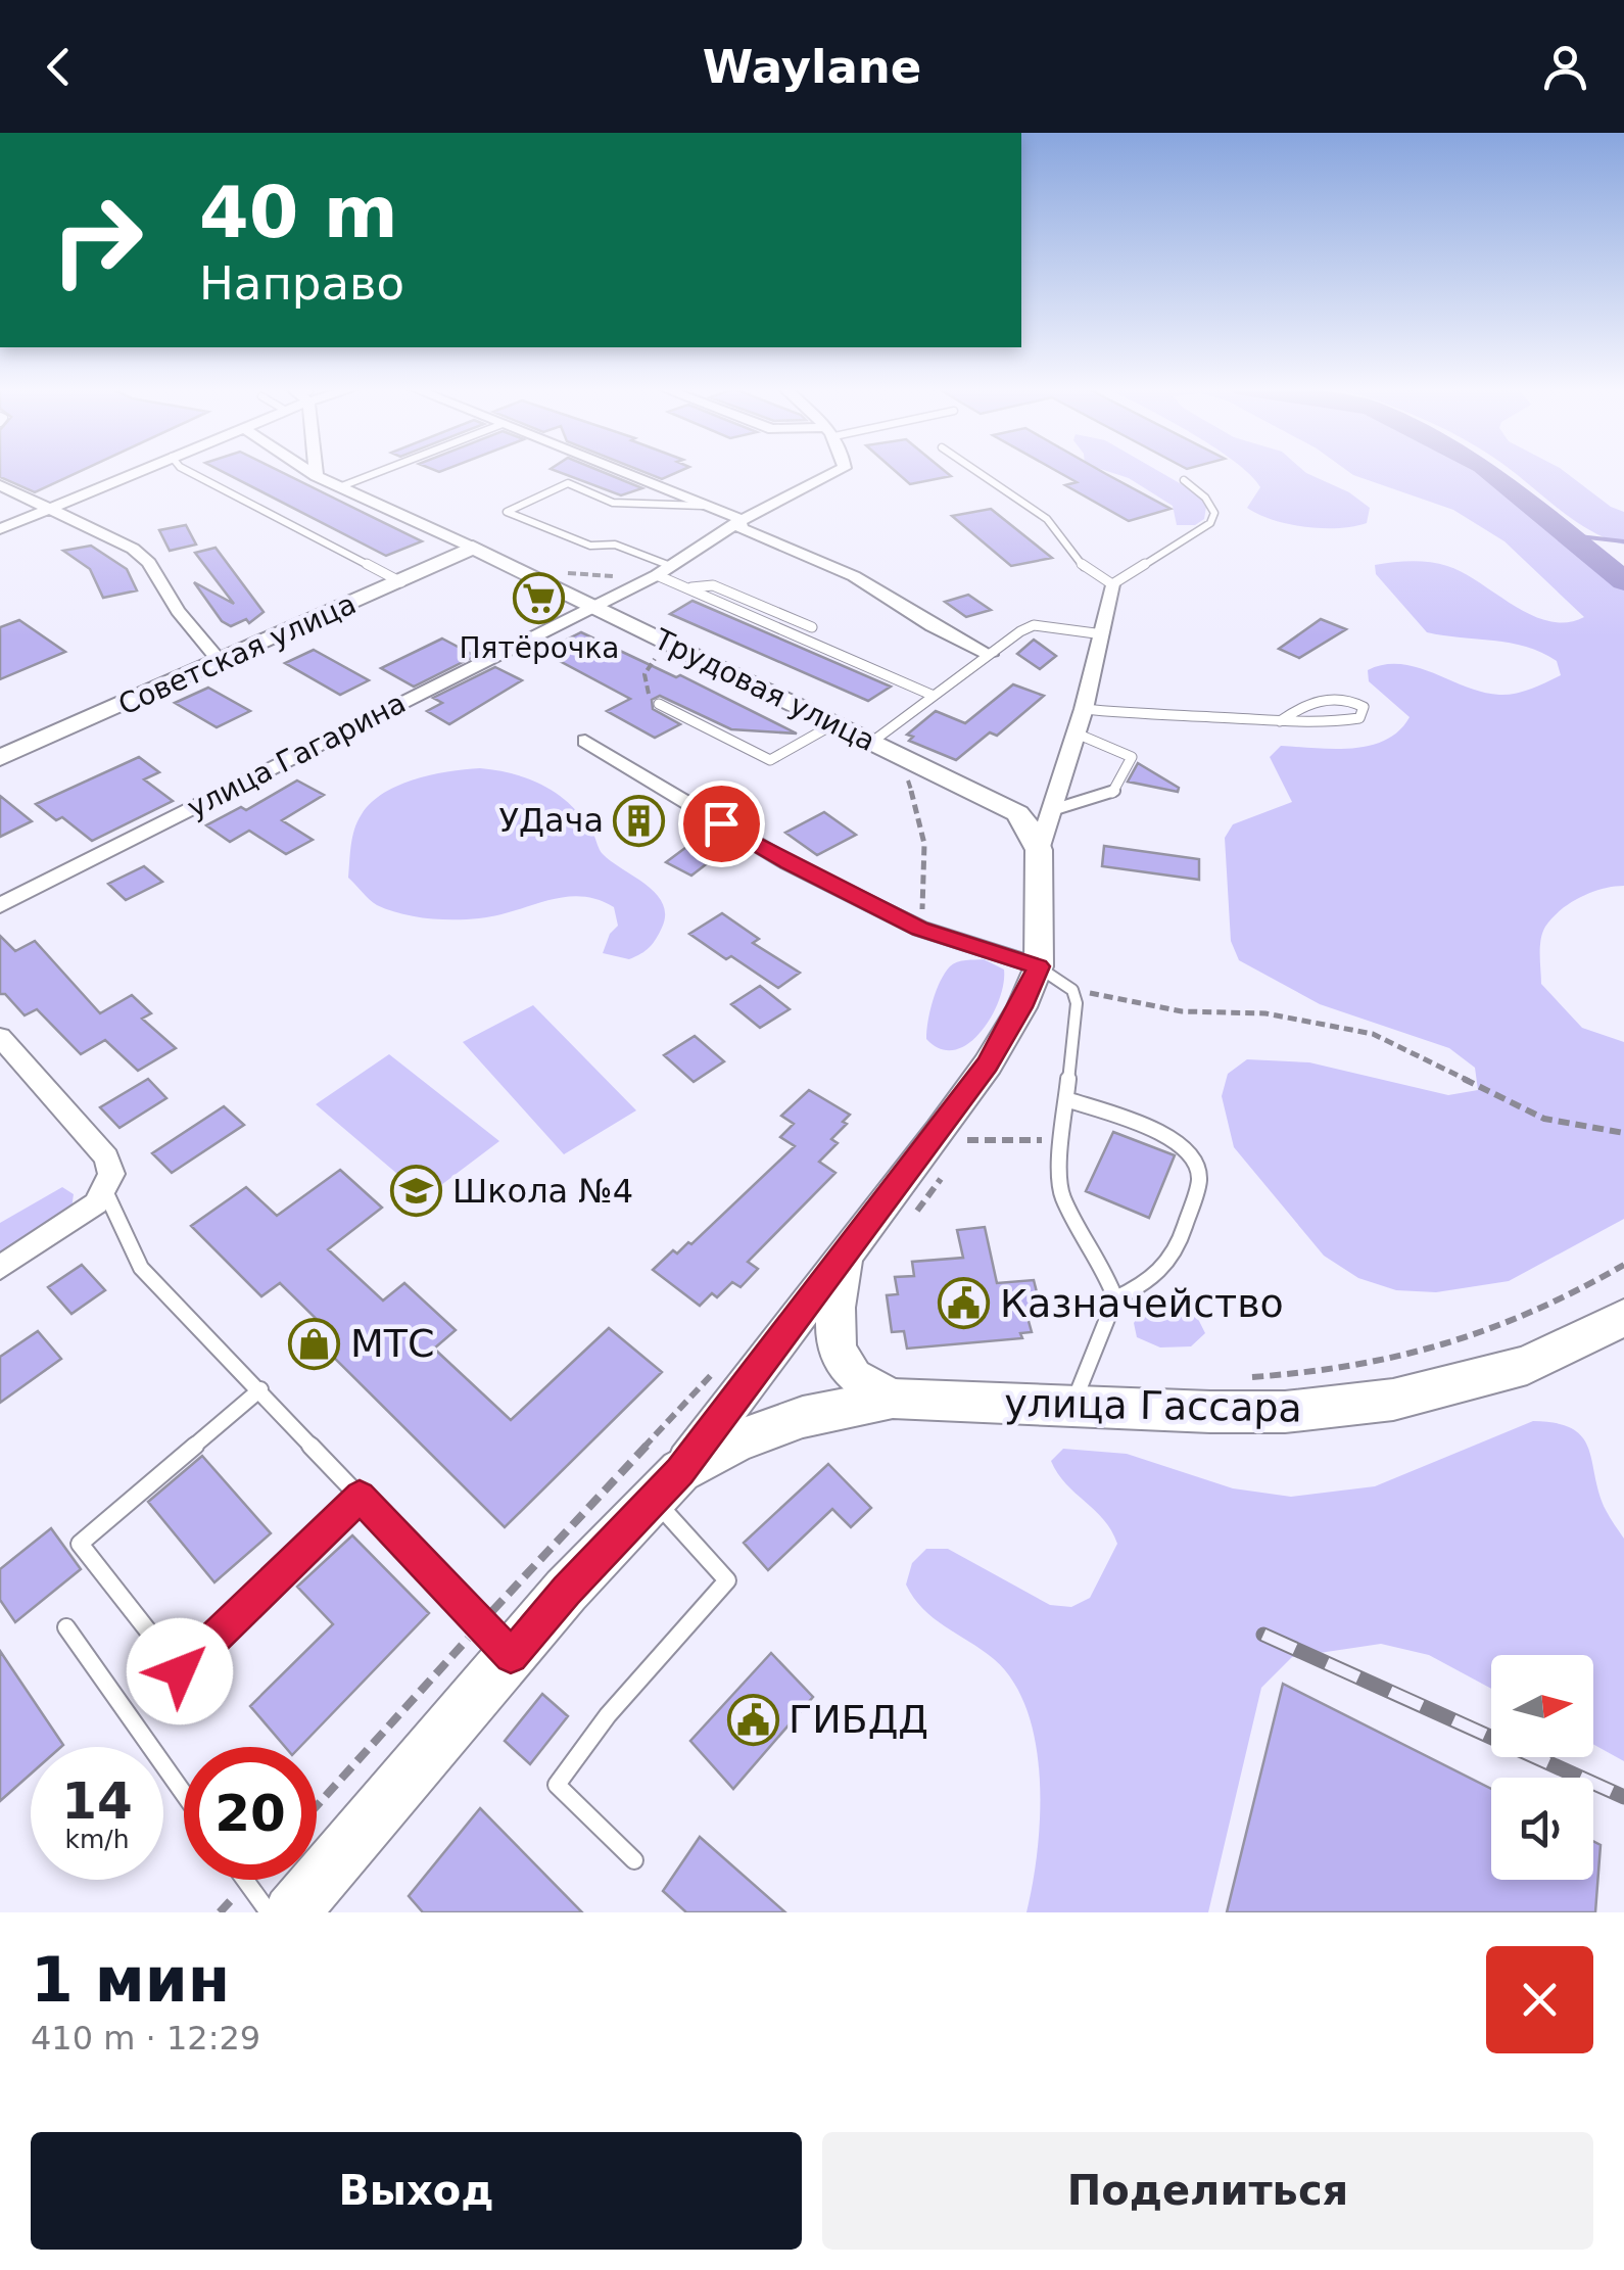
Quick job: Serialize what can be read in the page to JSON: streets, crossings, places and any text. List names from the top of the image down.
{
  "streets": {
    "main road": ["улица Гассара"],
    "street": ["Советская улица", "Трудовая улица", "улица Гагарина"]
  },
  "crossings": [
    ["Советская улица", "Трудовая улица"],
    ["Трудовая улица", "улица Гагарина"]
  ],
  "places": {
    "supermarket": ["Пятёрочка"],
    "building": ["УДача"],
    "school or university": ["Школа №4"],
    "public building": ["Казначейство", "ГИБДД"],
    "shop": ["МТС"]
  },
  "north": "right",
  "page": {
    "header": "Waylane",
    "turn": ["40 m", "Направо"],
    "speed": "14 km/h",
    "limit": "20",
    "heading": ["1 мин", "410 m · 12:29"],
    "buttons": ["Выход", "Поделиться"]
  }
}
